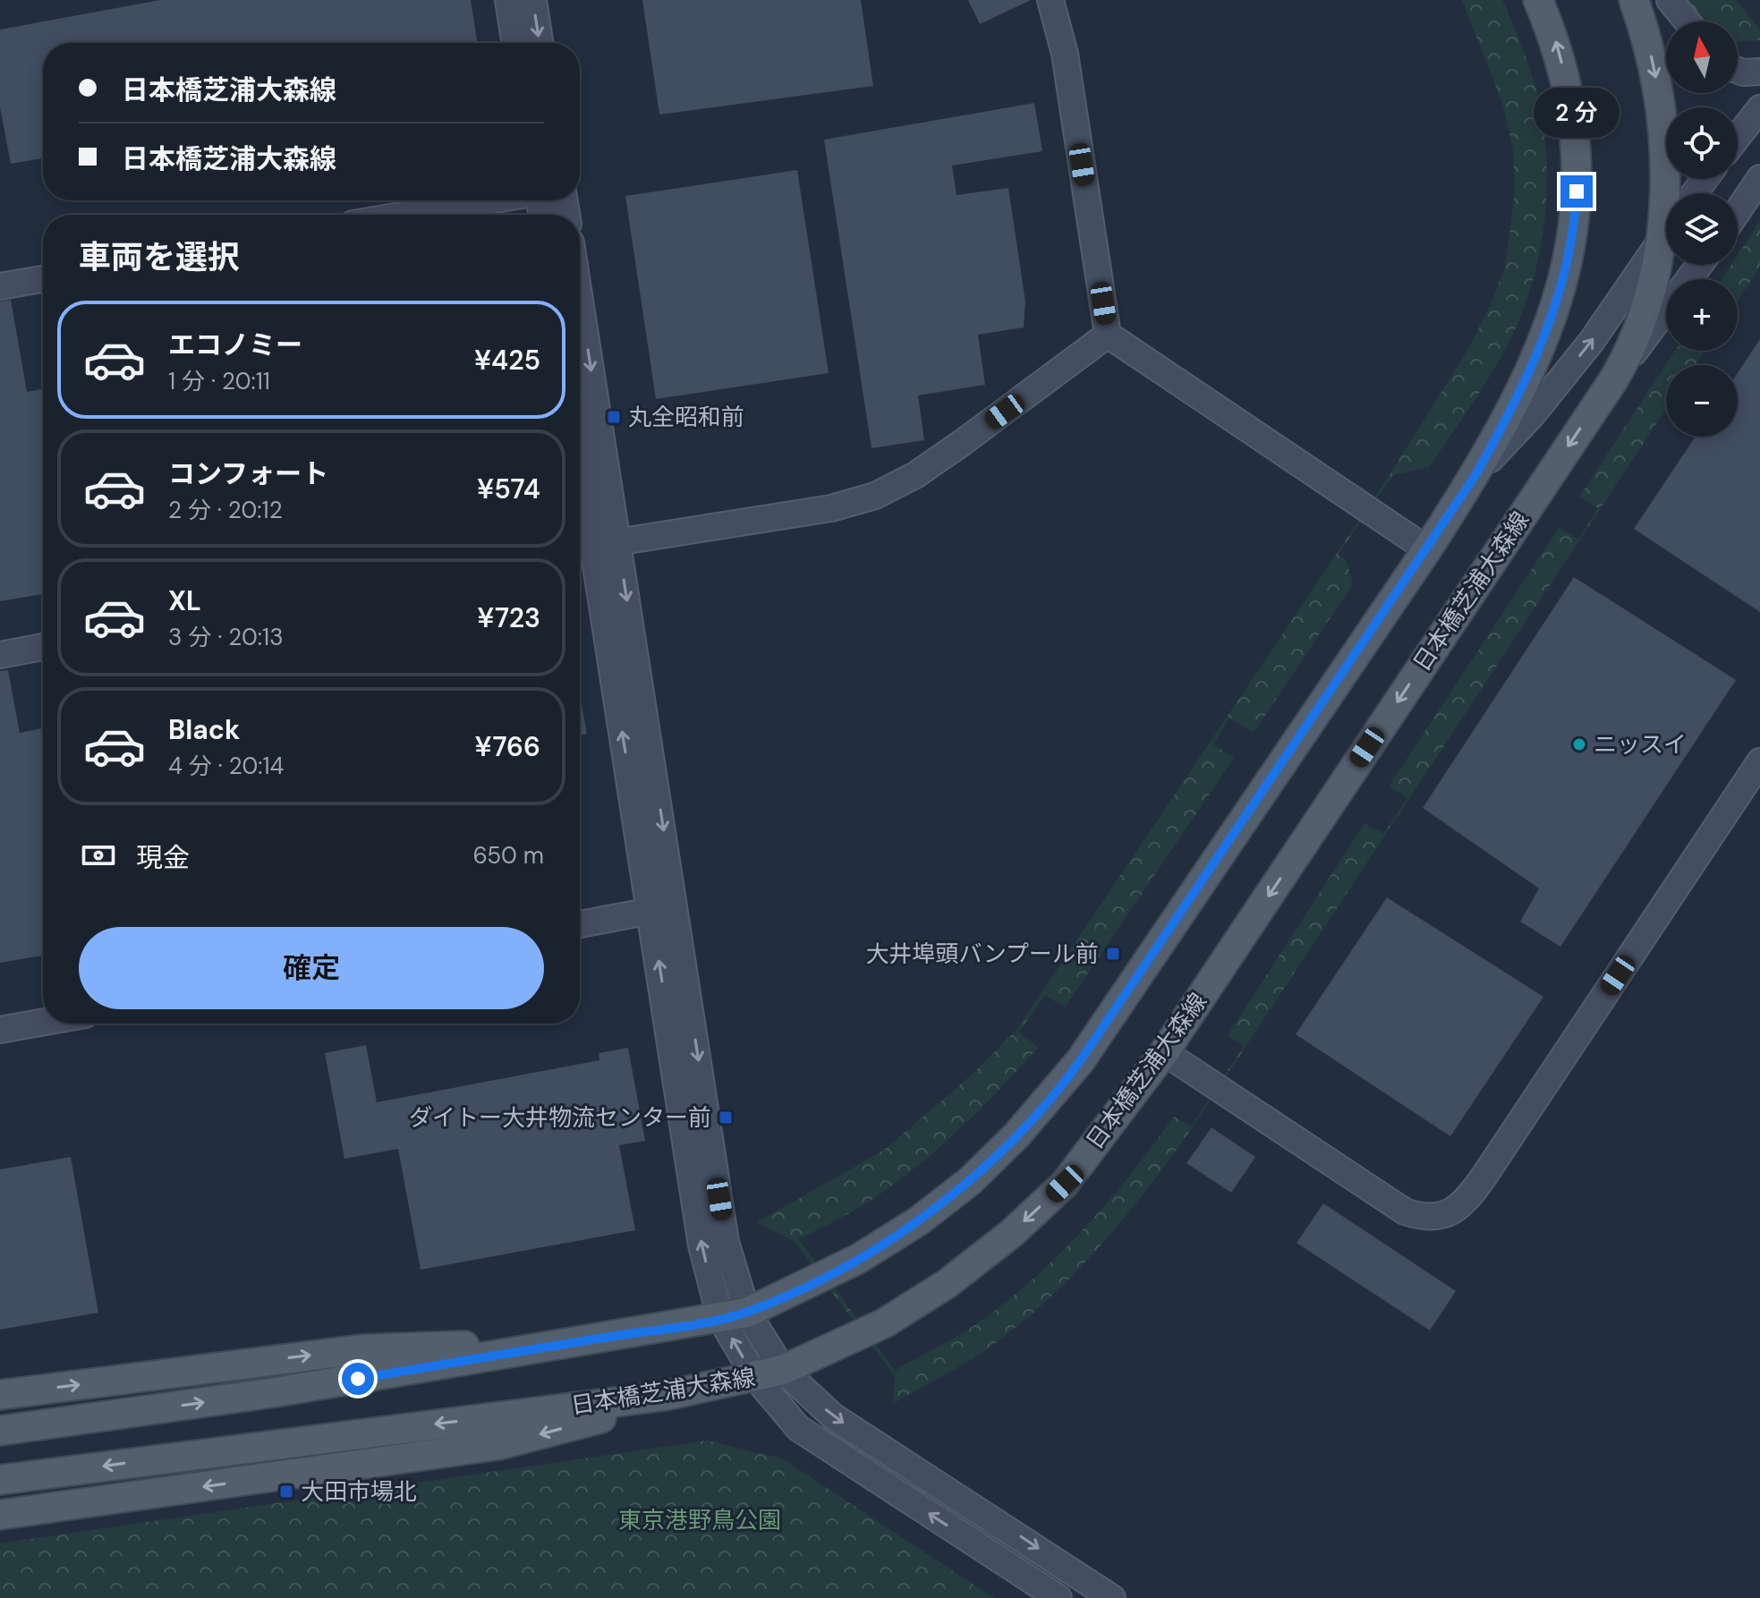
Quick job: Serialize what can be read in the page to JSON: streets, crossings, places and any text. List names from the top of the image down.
{
  "streets": {
    "main road": ["日本橋芝浦大森線"]
  },
  "parks": ["東京港野鳥公園"],
  "places": {
    "transit": [
      "丸全昭和前",
      "大井埠頭バンプール前",
      "ダイトー大井物流センター前",
      "大田市場北"
    ],
    "other": ["ニッスイ"]
  },
  "north": "top",
  "page": {
    "map_buttons": ["+", "−"],
    "banner": ["日本橋芝浦大森線", "日本橋芝浦大森線"],
    "bubble": "2 分",
    "heading": "車両を選択",
    "list": [
      {
        "name": "エコノミー",
        "note": "1 分 · 20:11",
        "value": "¥425"
      },
      {
        "name": "コンフォート",
        "note": "2 分 · 20:12",
        "value": "¥574"
      },
      {
        "name": "XL",
        "note": "3 分 · 20:13",
        "value": "¥723"
      },
      {
        "name": "Black",
        "note": "4 分 · 20:14",
        "value": "¥766"
      }
    ],
    "pay": ["現金", "650 m"],
    "buttons": "確定"
  }
}
